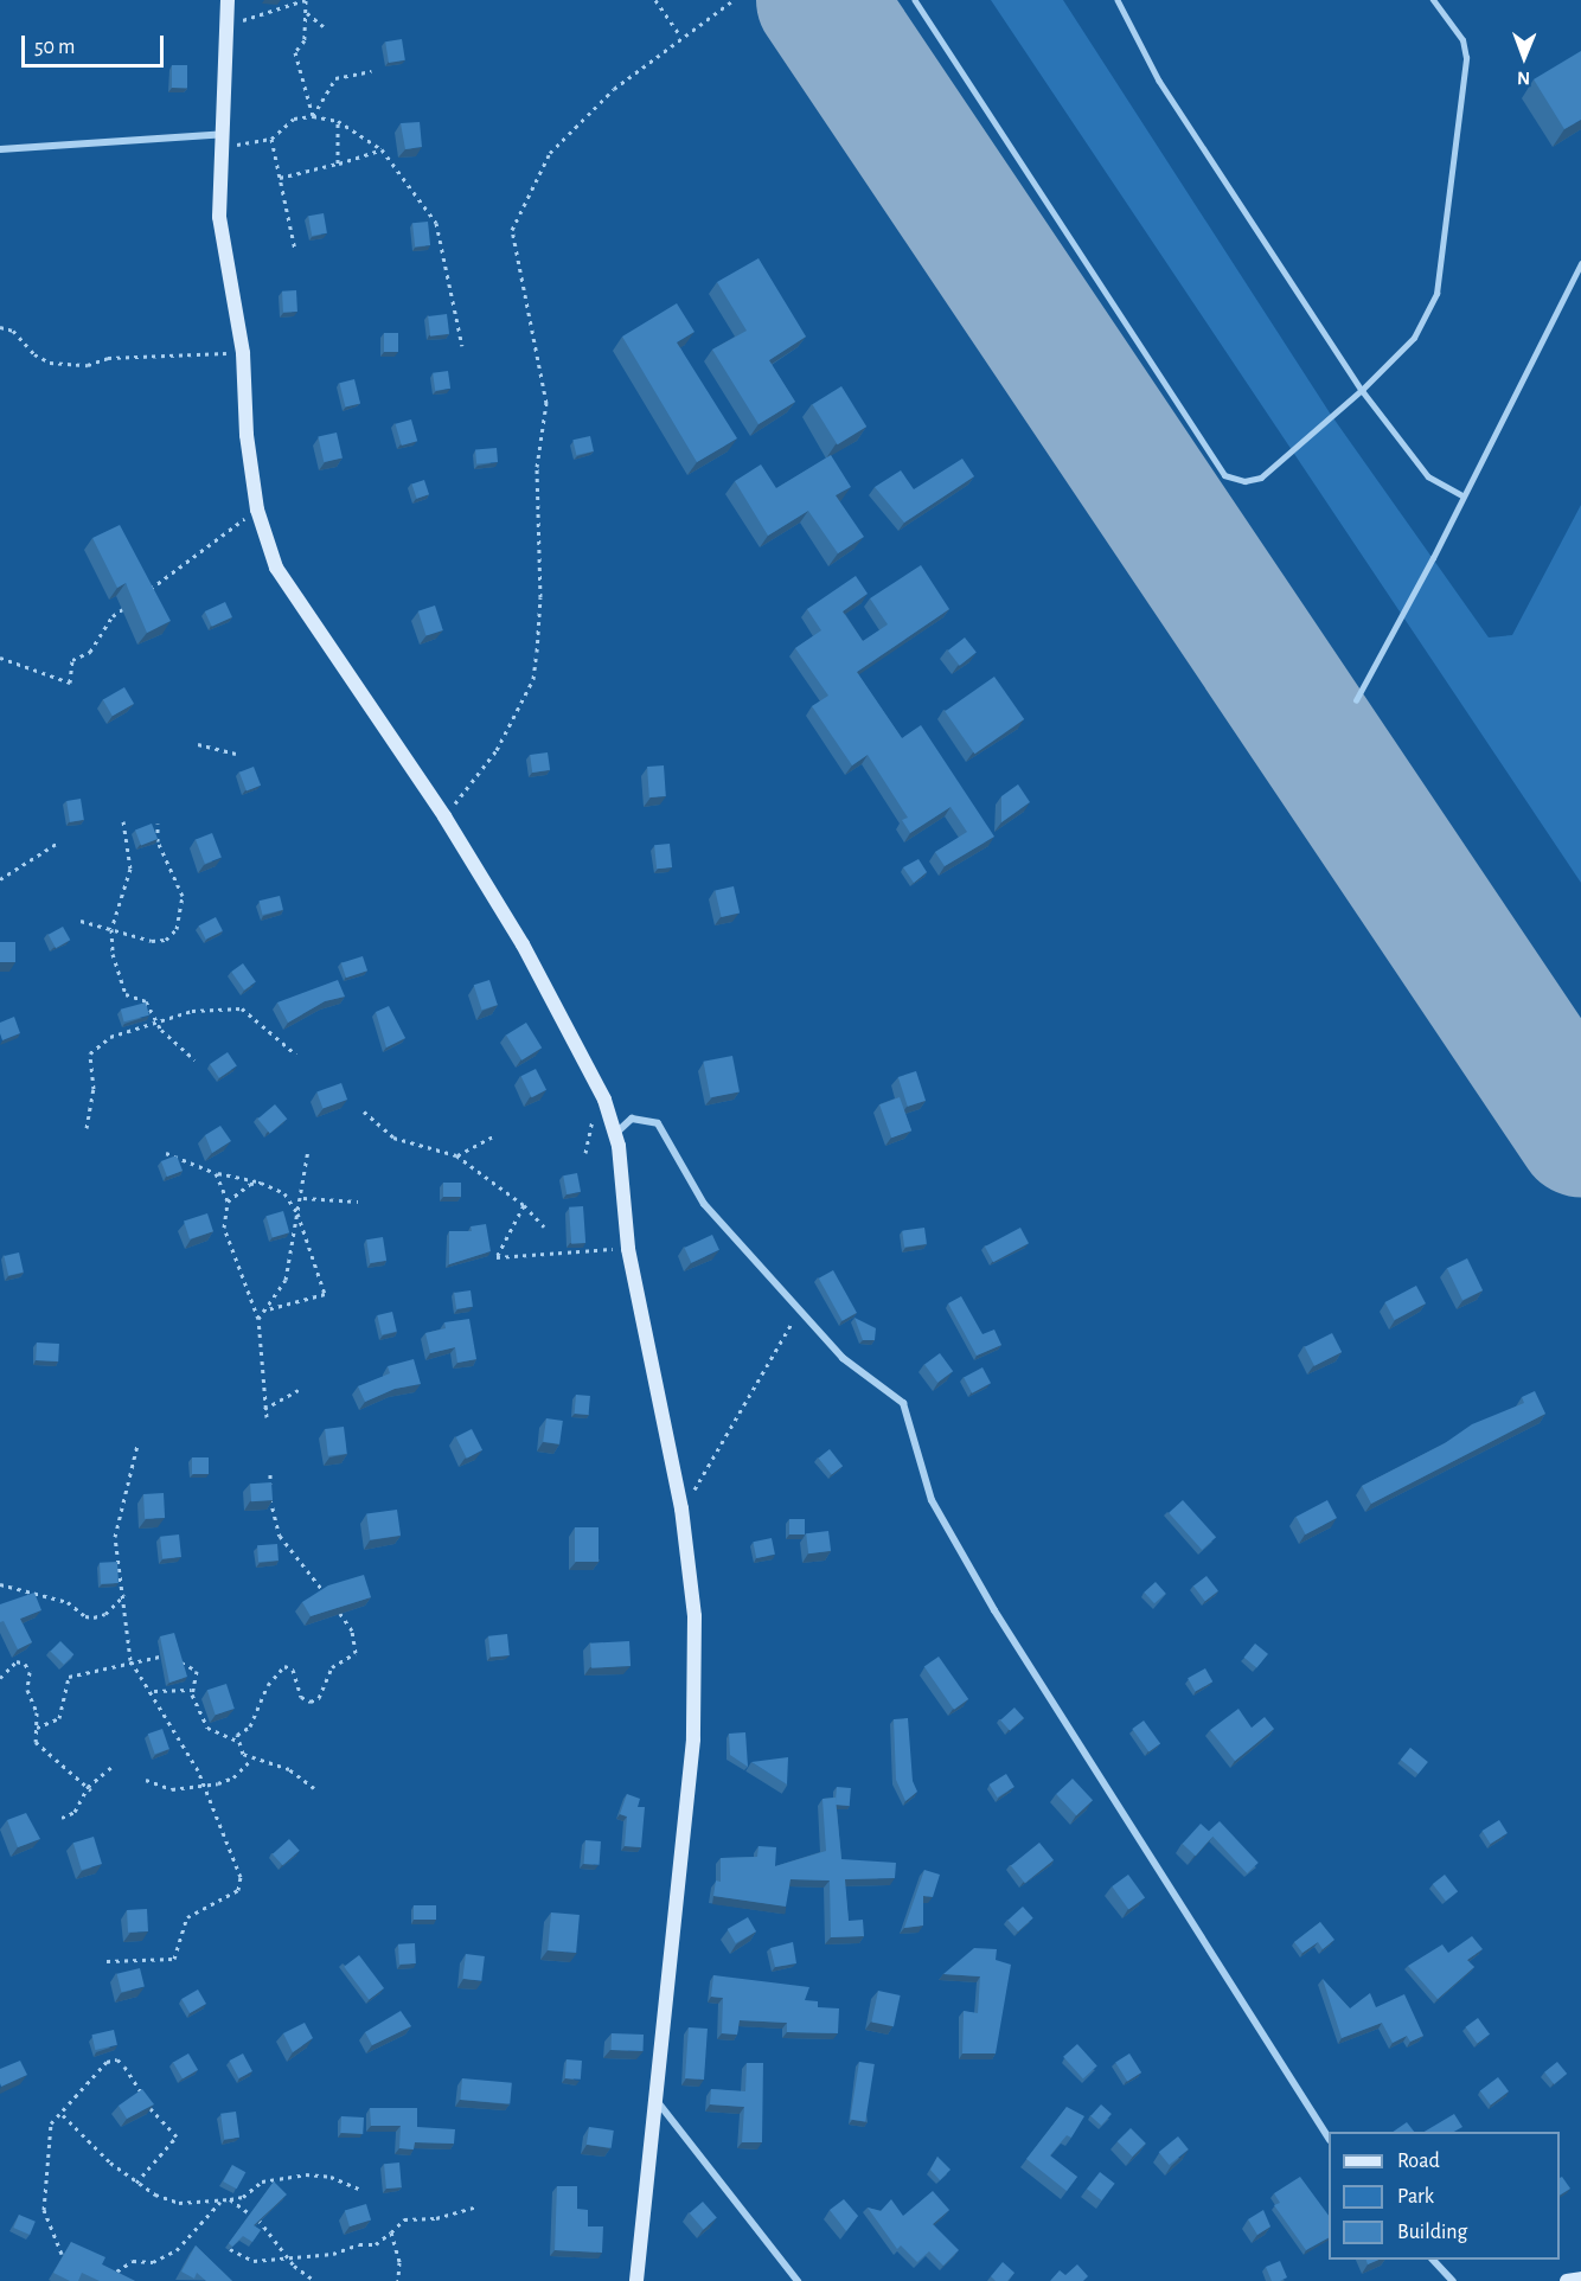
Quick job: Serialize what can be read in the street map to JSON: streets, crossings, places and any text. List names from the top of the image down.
{
  "legend": ["Road", "Park", "Building"],
  "scale_bar": "50 m",
  "north": "bottom"
}
